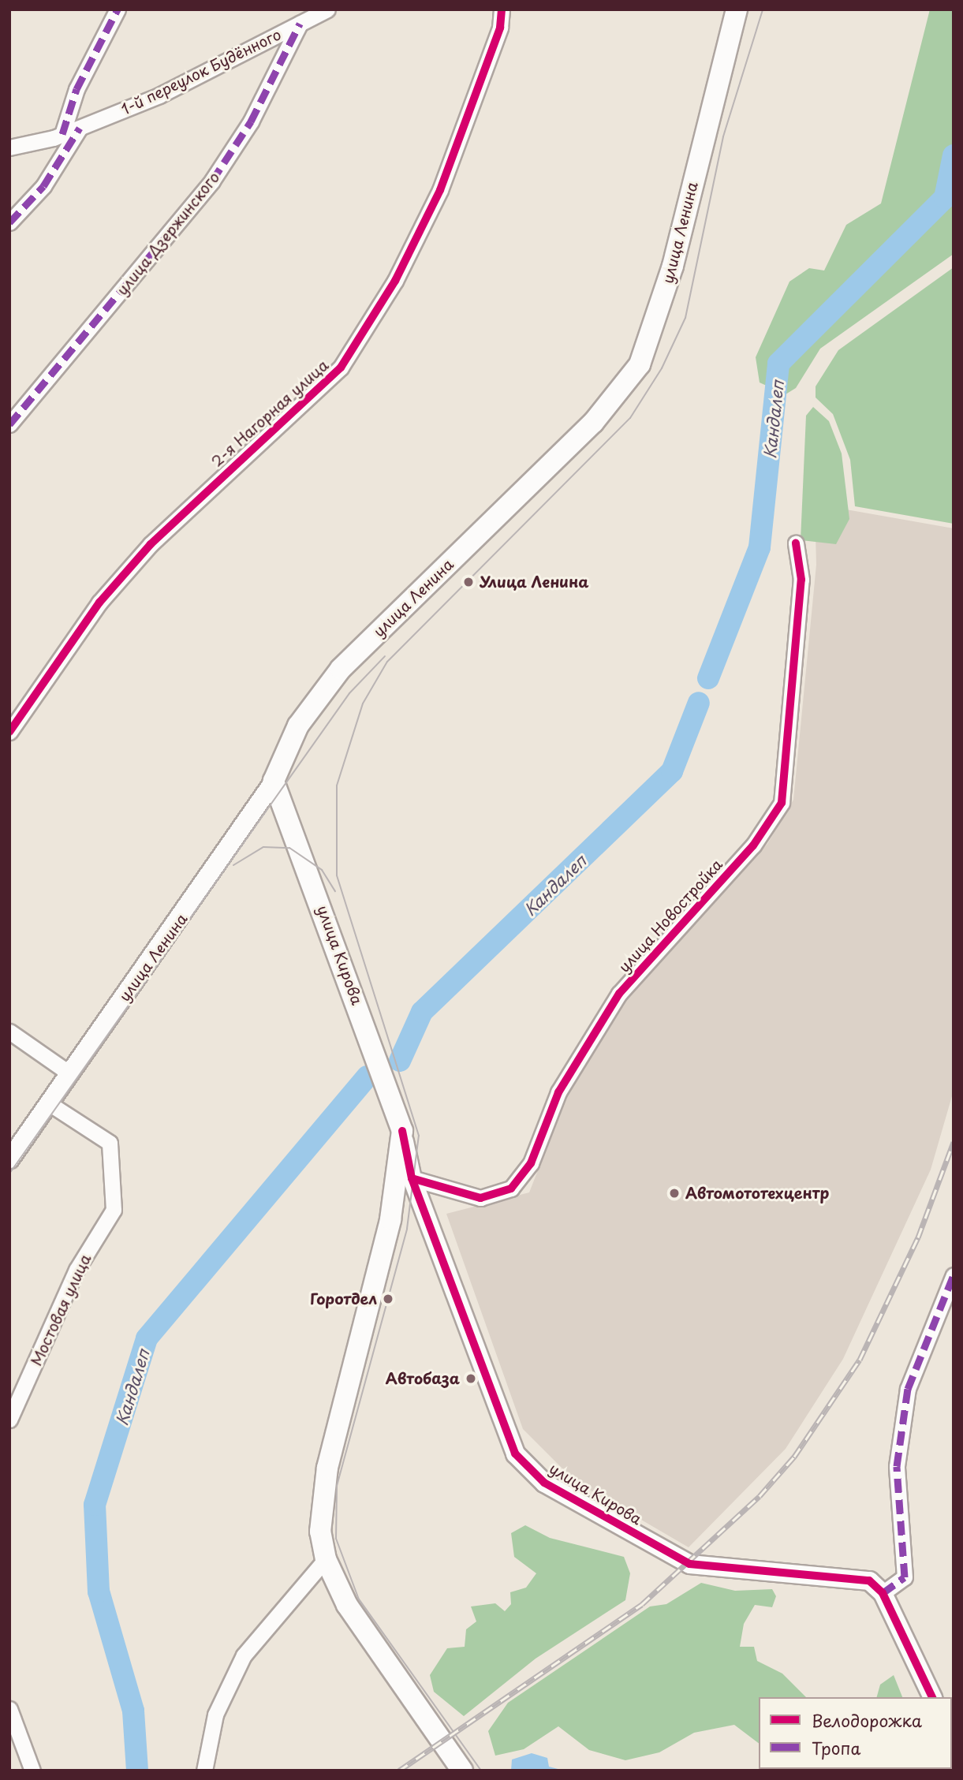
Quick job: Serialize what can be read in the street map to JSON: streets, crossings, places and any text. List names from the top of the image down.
{
  "streets": {
    "main road": ["улица Ленина", "улица Кирова"],
    "street": [
      "1-й переулок Будённого",
      "улица Дзержинского",
      "2-я Нагорная улица",
      "улица Новостройка",
      "Мостовая улица"
    ]
  },
  "crossings": [
    ["1-й переулок Будённого", "улица Дзержинского"],
    ["улица Ленина", "улица Кирова"],
    ["улица Ленина", "Мостовая улица"],
    ["улица Новостройка", "улица Кирова"]
  ],
  "water": ["Кандалеп"],
  "places": [
    "Улица Ленина",
    "Автомототехцентр",
    "Горотдел",
    "Автобаза"
  ],
  "legend": ["Велодорожка", "Тропа"]
}
